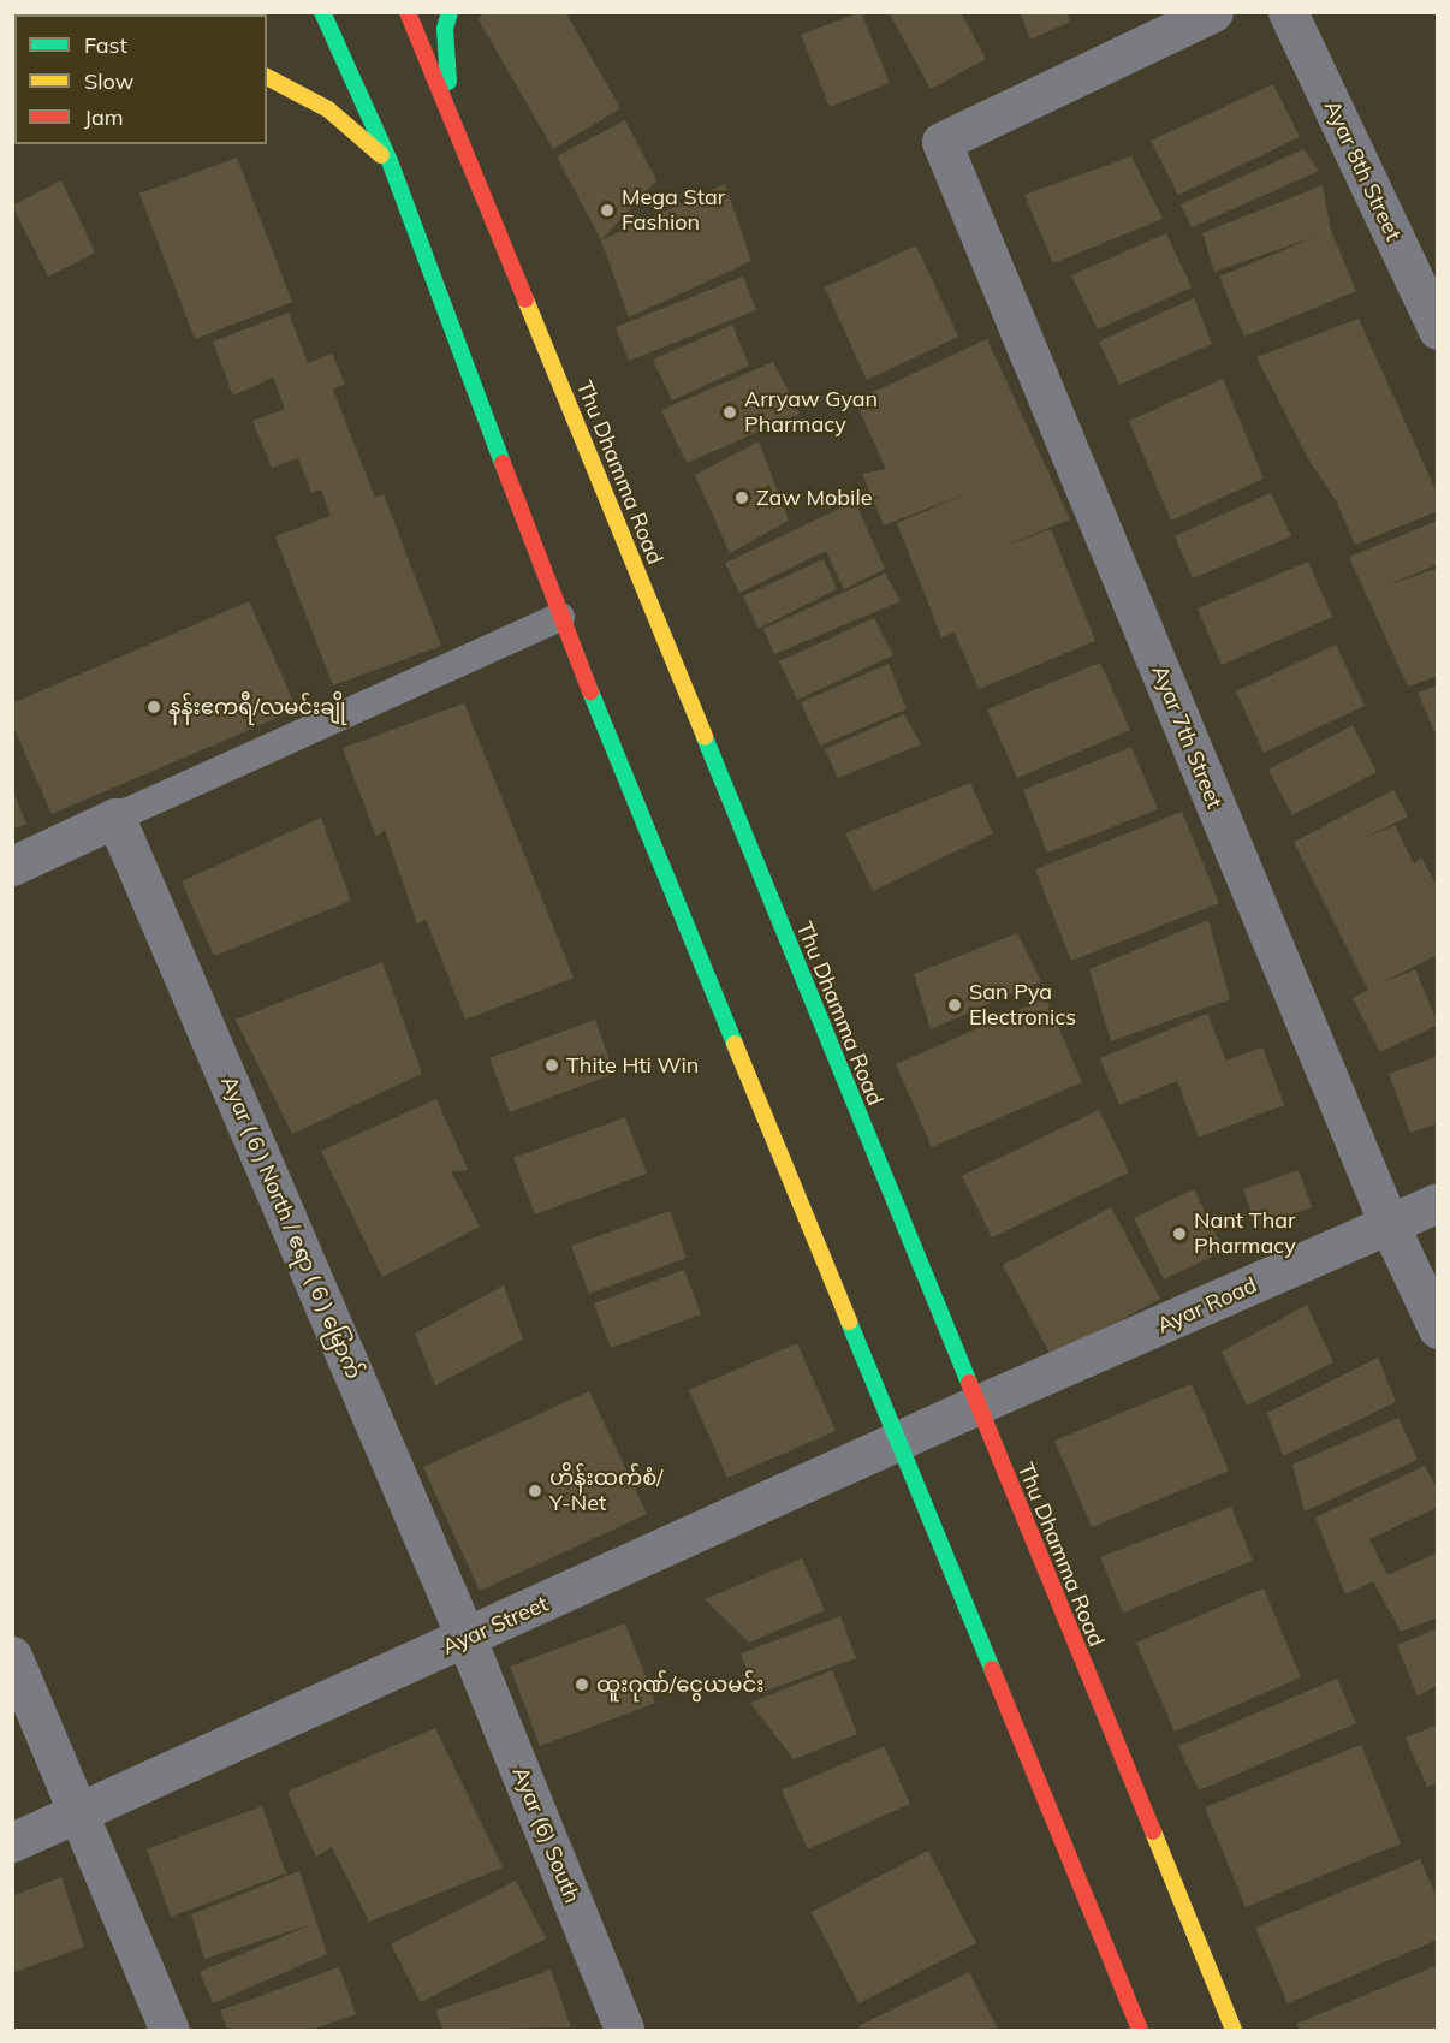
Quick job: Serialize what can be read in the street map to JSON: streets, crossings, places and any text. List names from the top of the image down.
{
  "streets": {
    "main road": ["Thu Dhamma Road"],
    "street": [
      "Ayar 8th Street",
      "Ayar 7th Street",
      "Ayar ( 6 ) North / ဧရာ ( 6 ) မြောက်",
      "Ayar Road",
      "Ayar Street",
      "Ayar (6) South"
    ]
  },
  "crossings": [
    ["Thu Dhamma Road", "Ayar Road"],
    ["Thu Dhamma Road", "Ayar Street"],
    ["Ayar 7th Street", "Ayar Road"],
    ["Ayar ( 6 ) North / ဧရာ ( 6 ) မြောက်", "Ayar Street"],
    ["Ayar ( 6 ) North / ဧရာ ( 6 ) မြောက်", "Ayar (6) South"],
    ["Ayar Road", "Ayar Street"],
    ["Ayar Street", "Ayar (6) South"]
  ],
  "places": [
    "Mega Star Fashion",
    "Arryaw Gyan Pharmacy",
    "Zaw Mobile",
    "နန်းဧကရီ/လမင်းချို",
    "San Pya Electronics",
    "Thite Hti Win",
    "Nant Thar Pharmacy",
    "ဟိန်းထက်စံ/ Y-Net",
    "ထူးဂုဏ်/ငွေယမင်း"
  ],
  "legend": ["Fast", "Slow", "Jam"]
}
